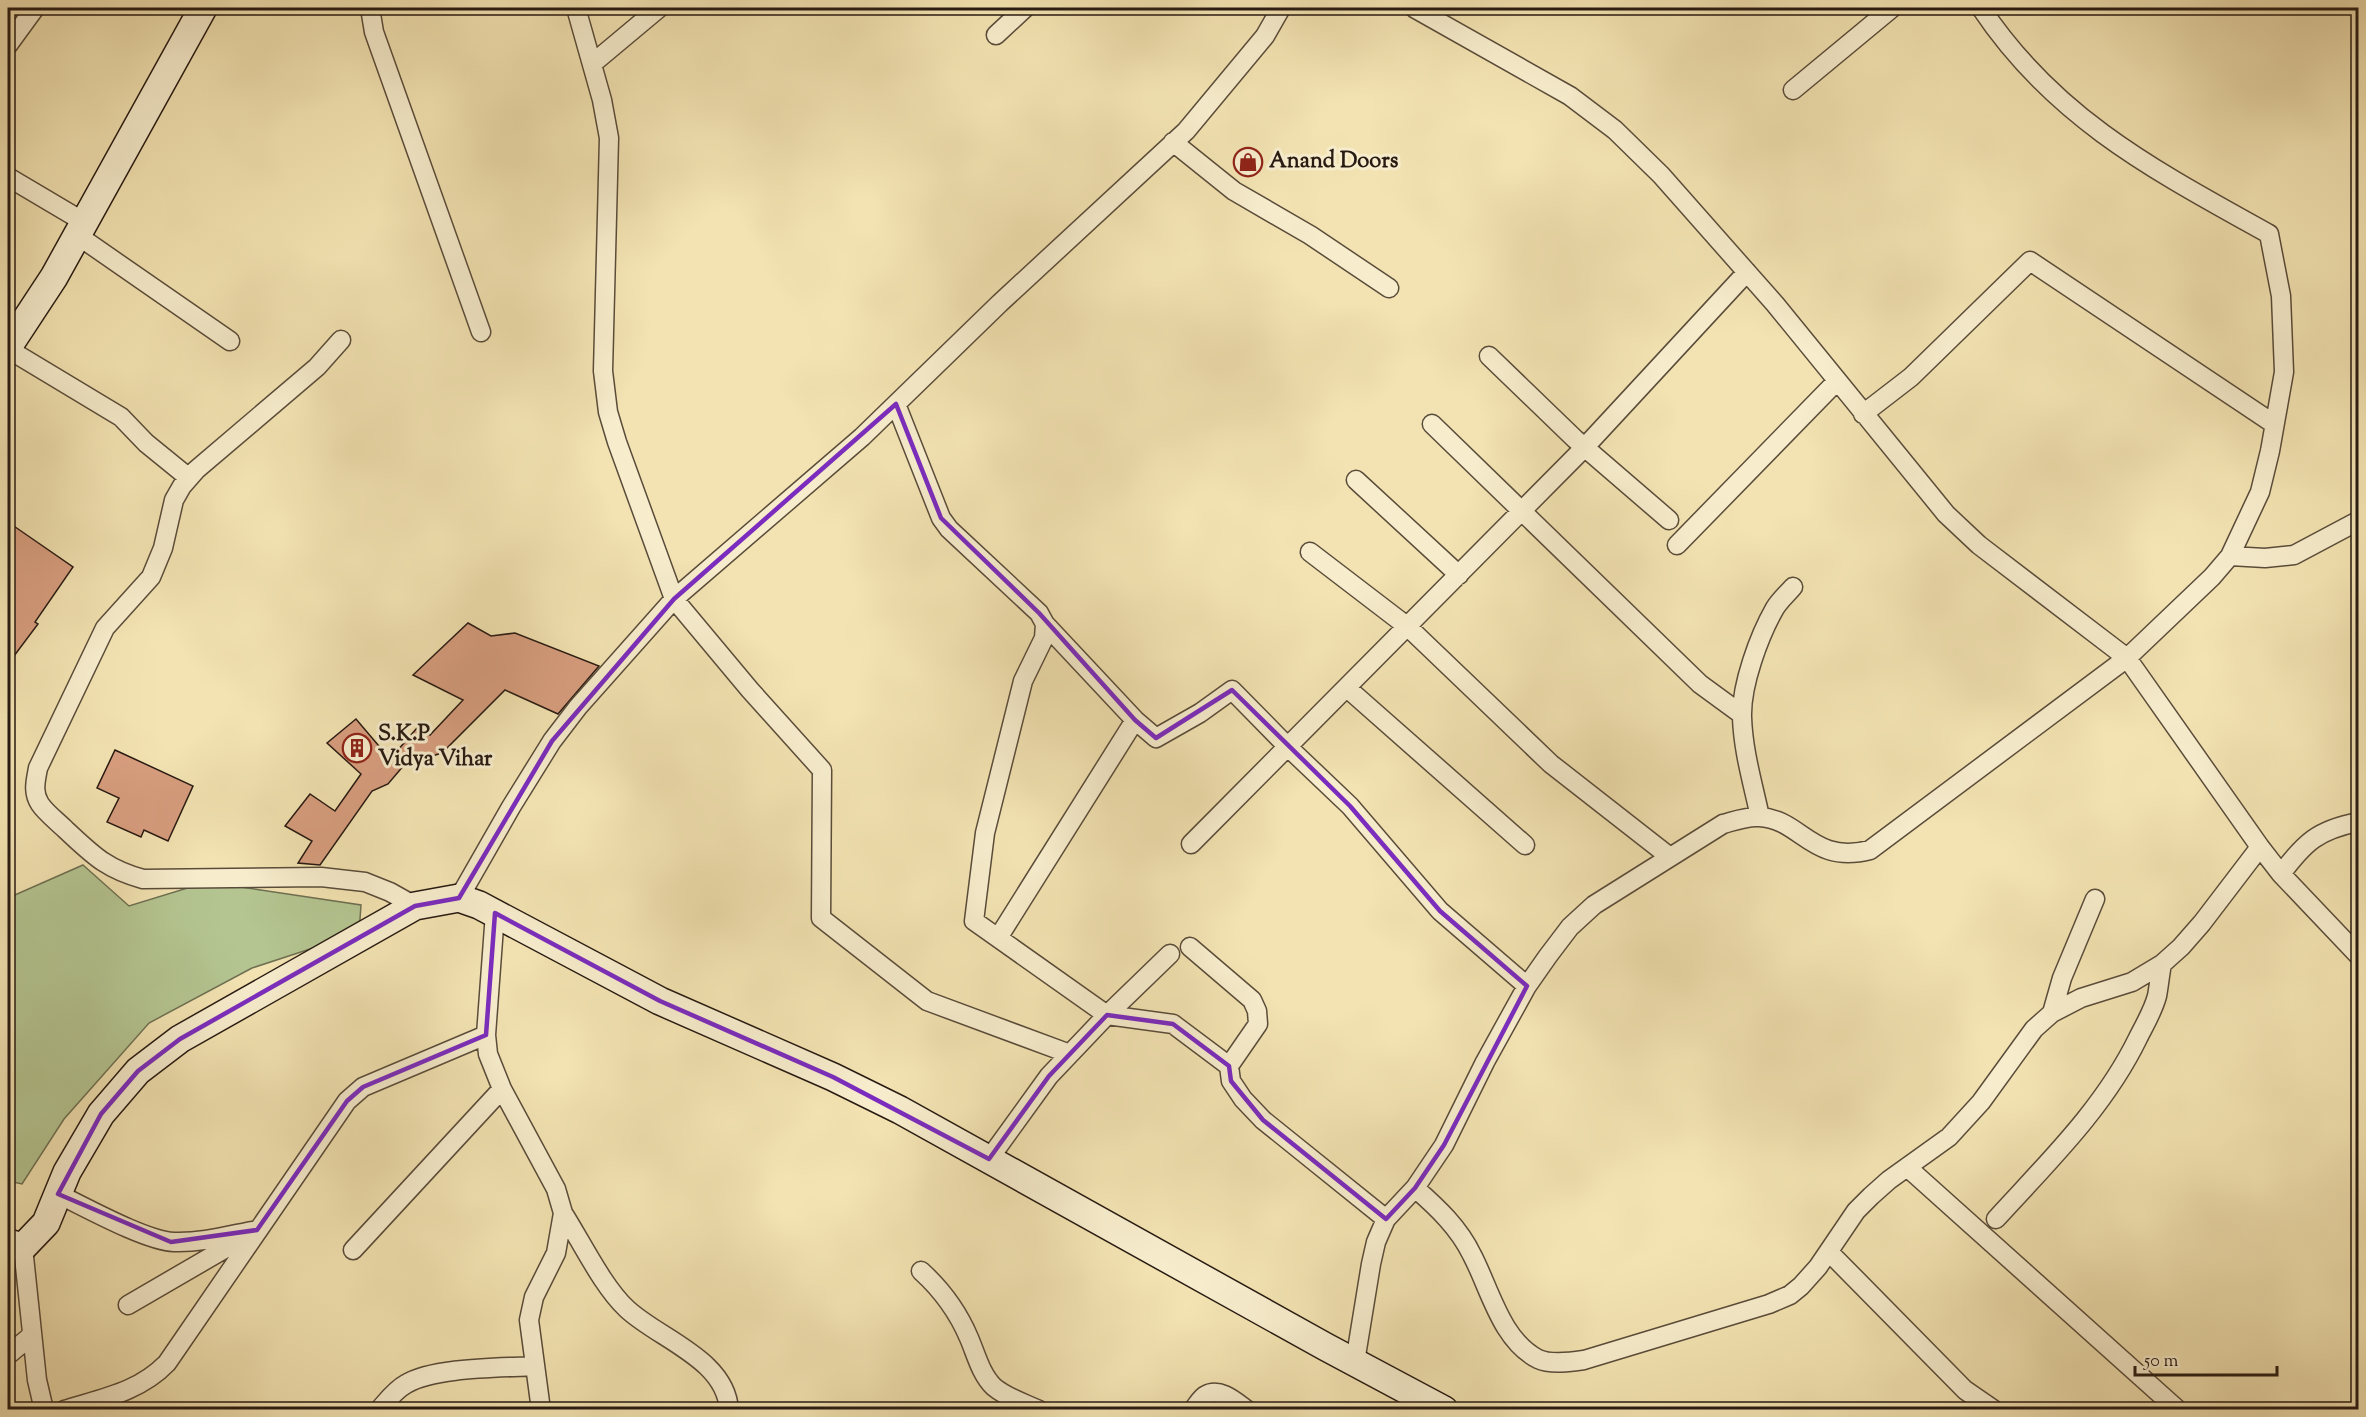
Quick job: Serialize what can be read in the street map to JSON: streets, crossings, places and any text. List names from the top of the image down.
{
  "places": {
    "shop": ["Anand Doors"],
    "building": ["S.K.P Vidya Vihar"]
  },
  "scale_bar": "50 m"
}
